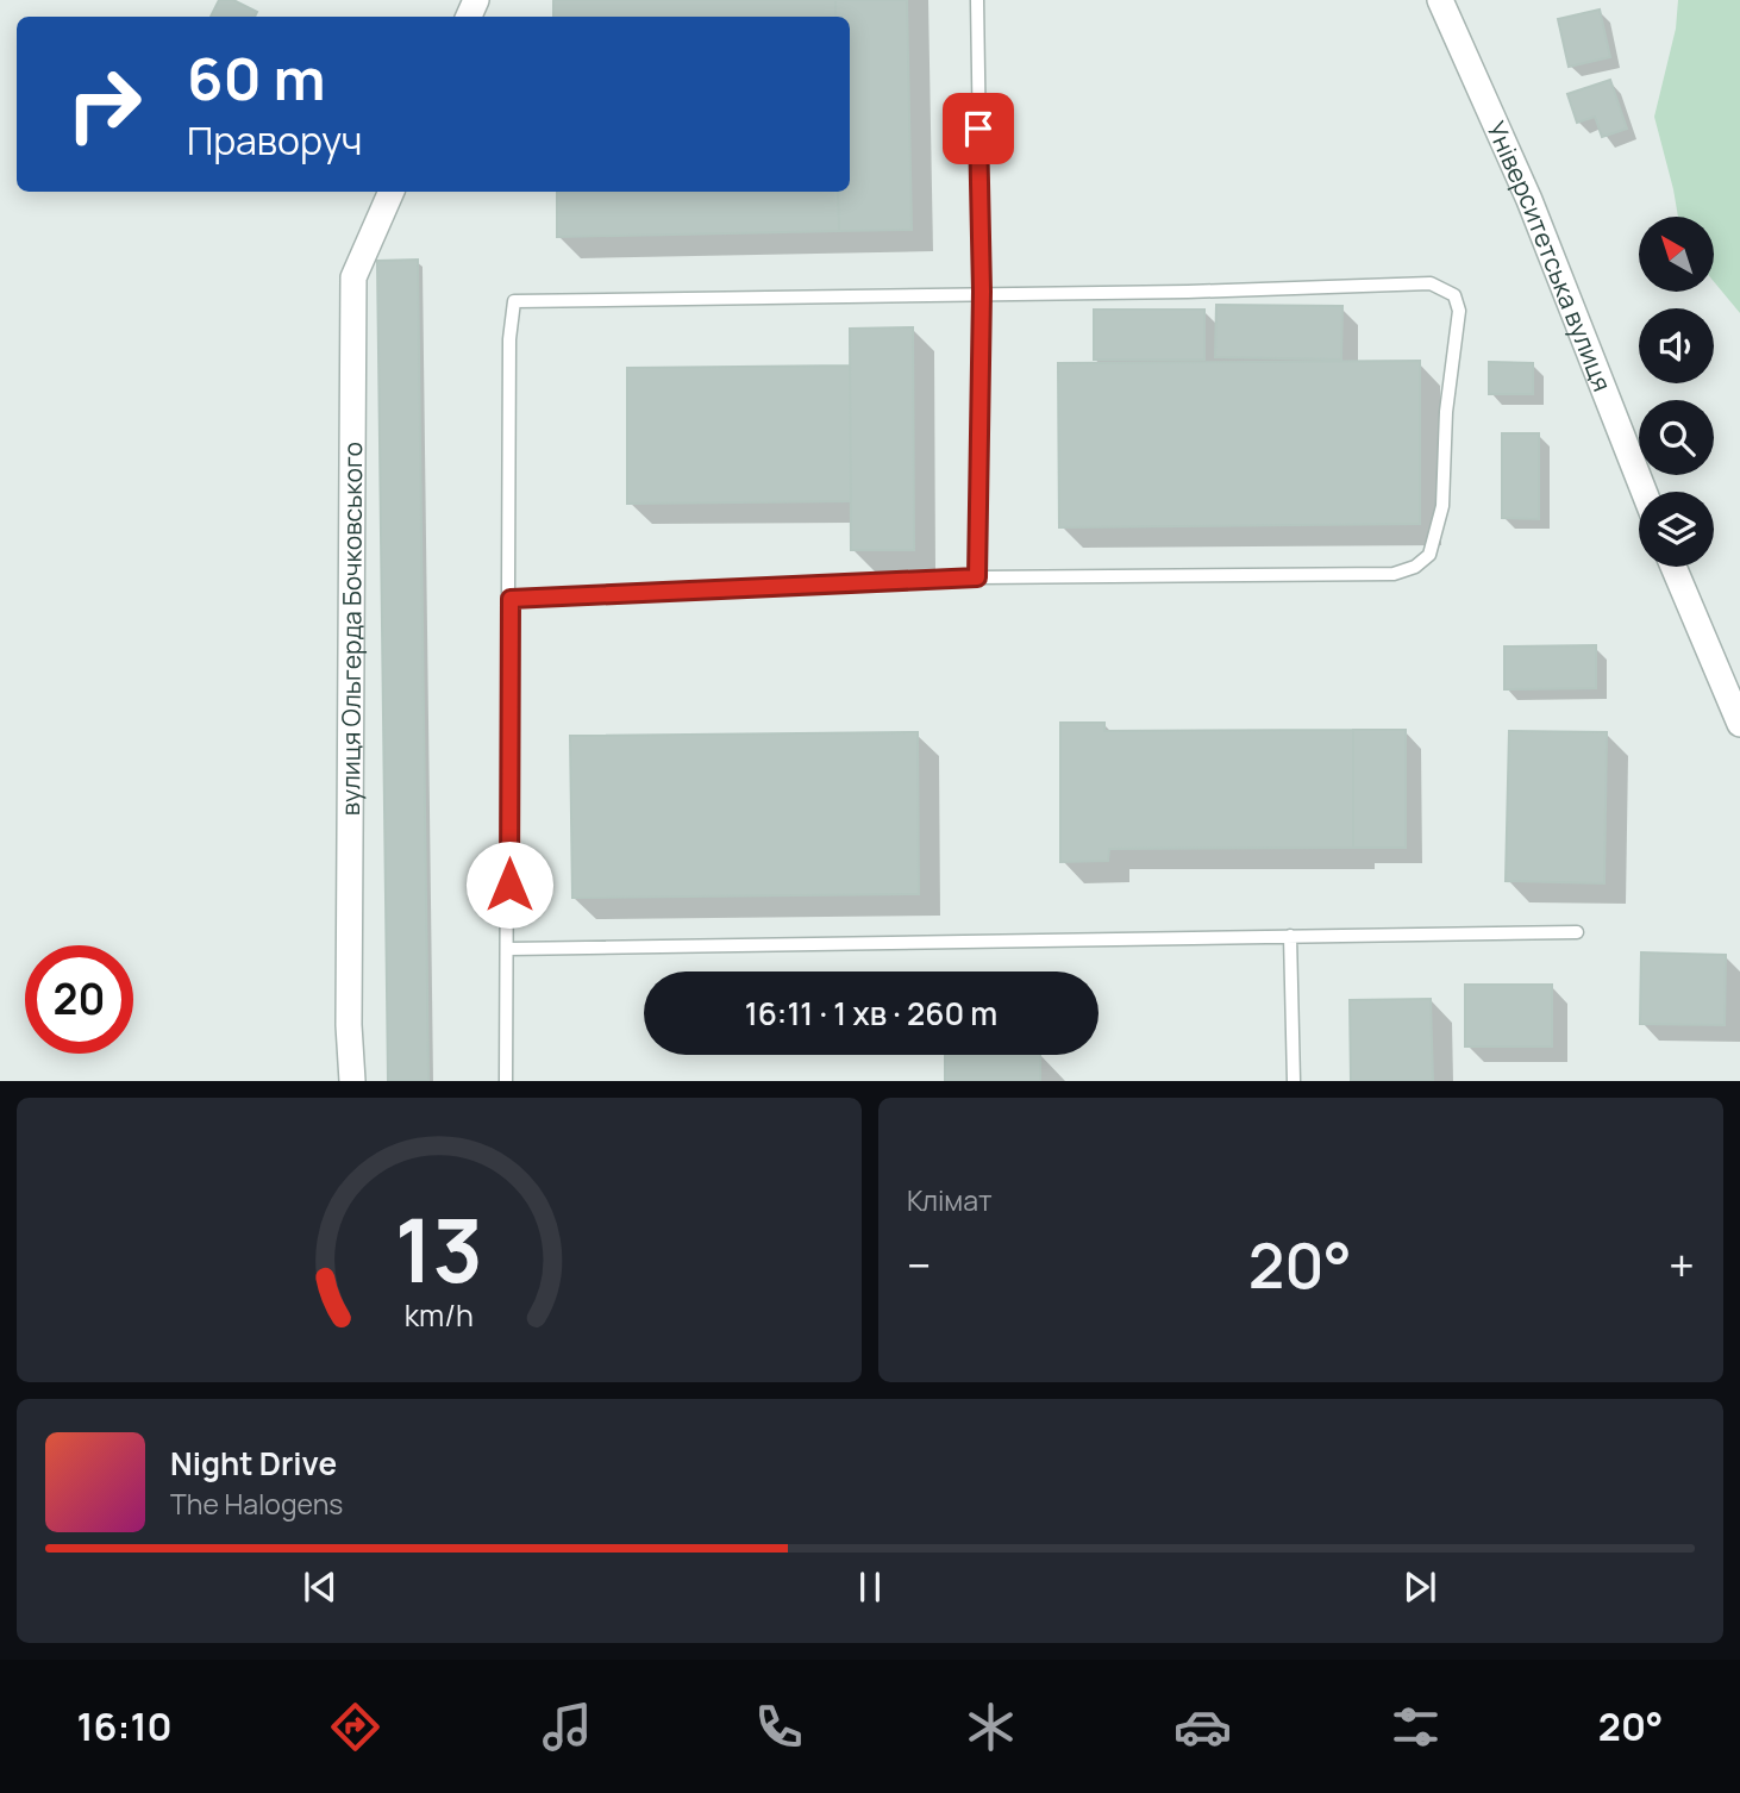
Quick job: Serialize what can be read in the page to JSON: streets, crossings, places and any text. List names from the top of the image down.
{
  "streets": {
    "street": ["Університетська вулиця", "вулиця Ольгерда Бочковського"]
  },
  "north": "top left",
  "page": {
    "turn": ["60 m", "Праворуч"],
    "limit": "20",
    "trip": "16:11 · 1 хв · 260 m",
    "tile": "Клімат",
    "heat": ["−", "20°", "+"],
    "song": ["Night Drive", "The Halogens"],
    "tabs": ["16:10", "20°"],
    "gauge": ["13", "km/h"]
  }
}
